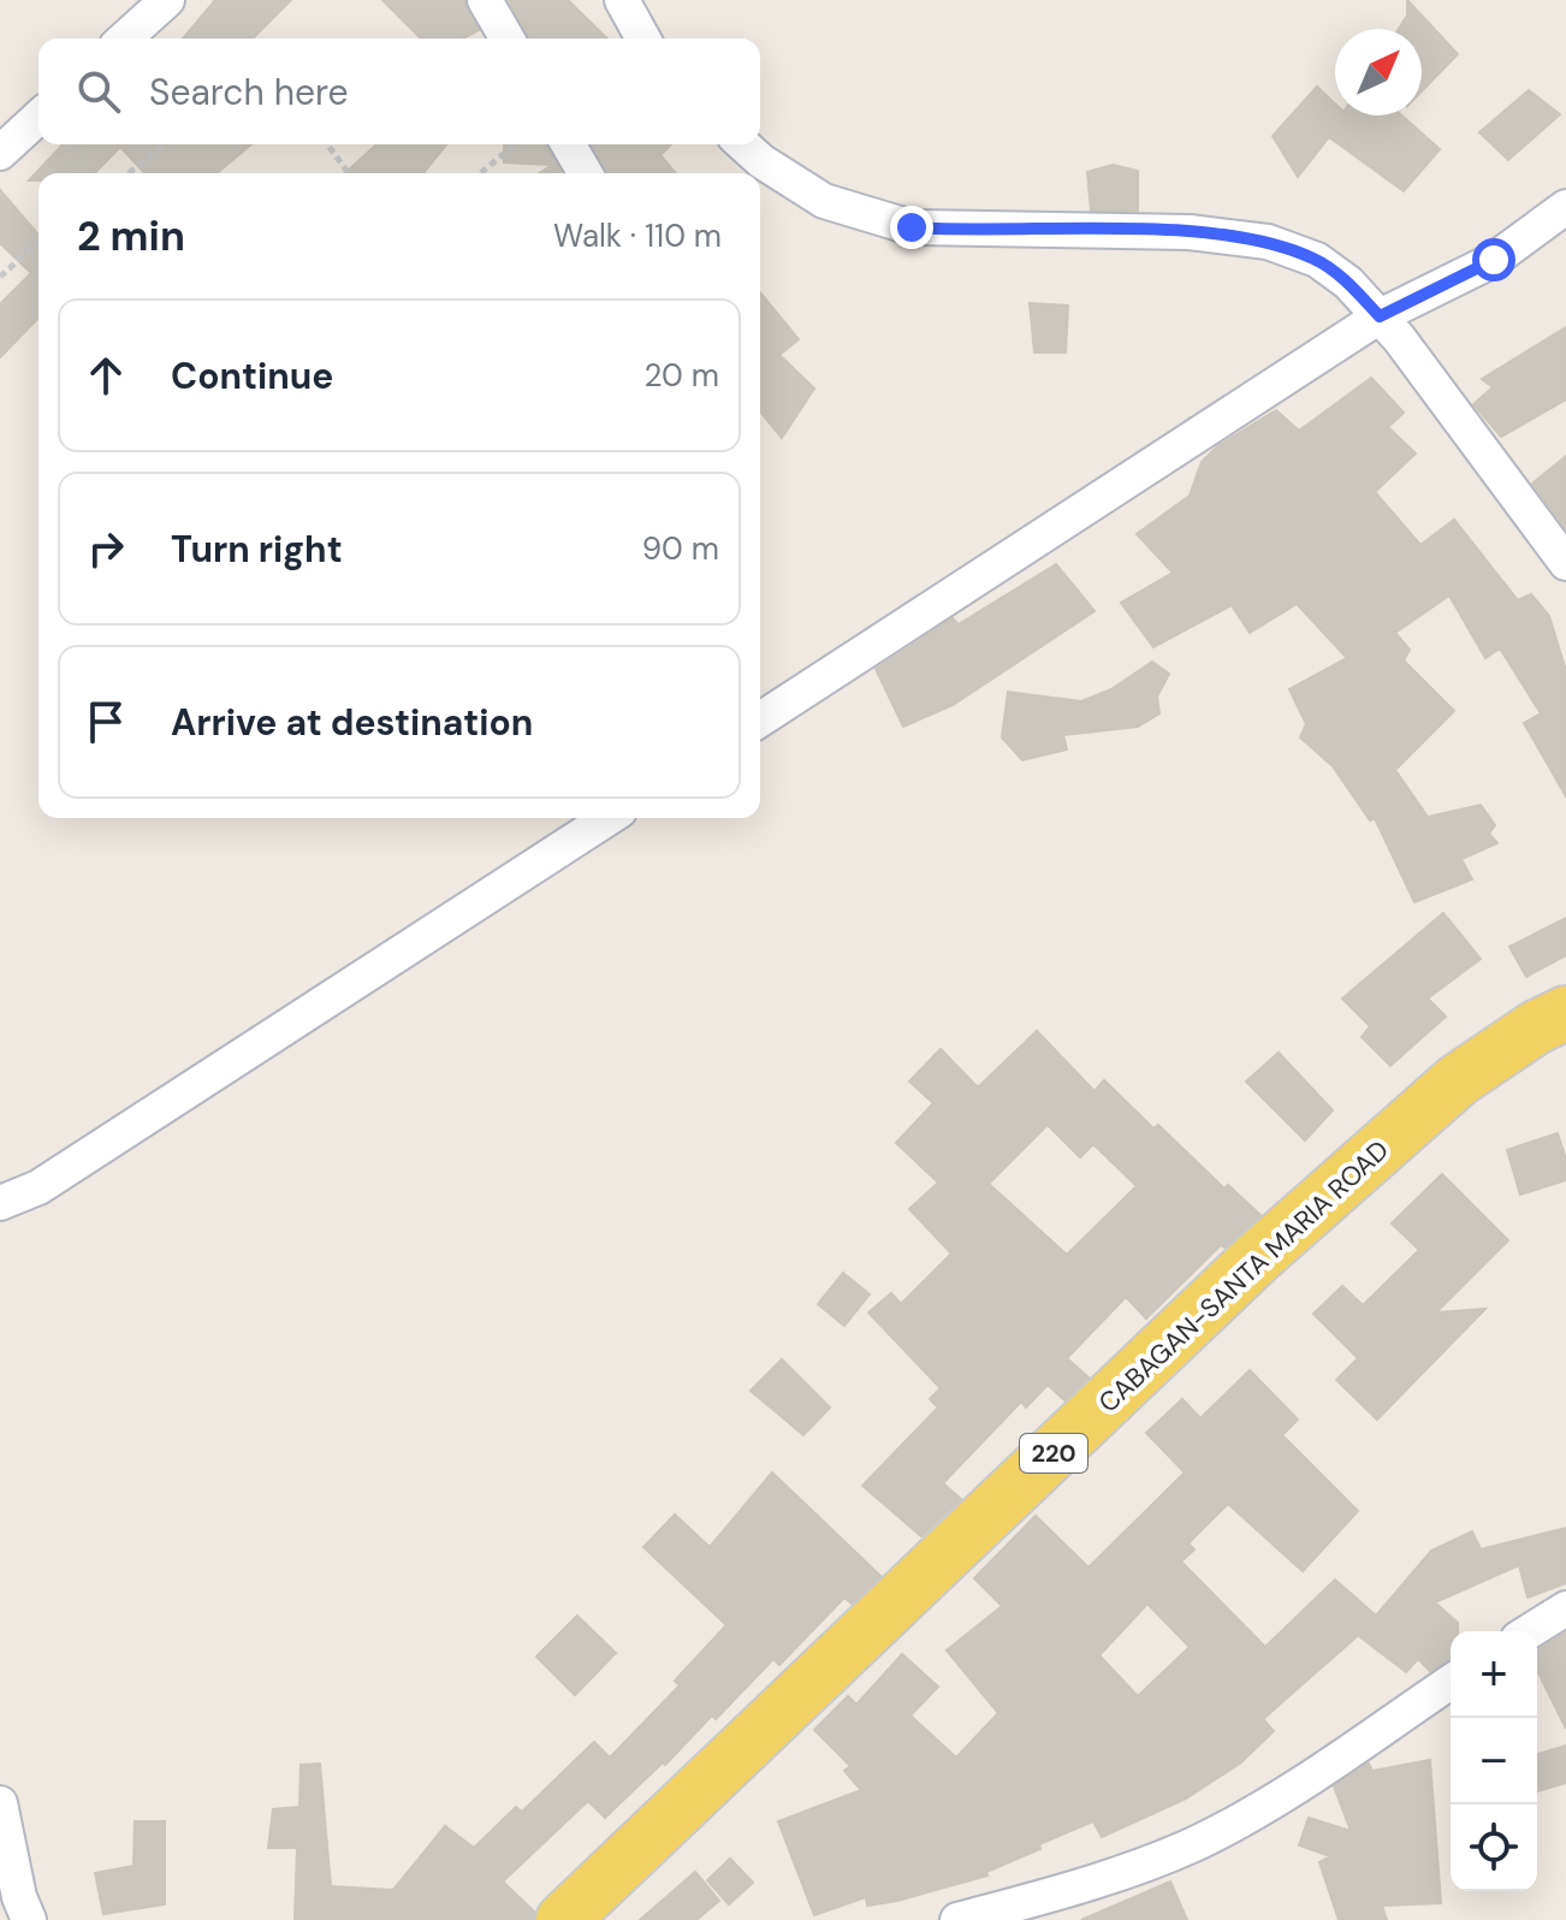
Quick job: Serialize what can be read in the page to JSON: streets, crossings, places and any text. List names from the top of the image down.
{
  "streets": {
    "main road": ["CABAGAN-SANTA MARIA ROAD", "220"]
  },
  "north": "top right",
  "page": {
    "search": "Search here",
    "heading": ["2 min", "Walk · 110 m"],
    "list": [
      ["Continue", "20 m"],
      ["Turn right", "90 m"],
      "Arrive at destination"
    ],
    "map_buttons": ["+", "−"]
  }
}
